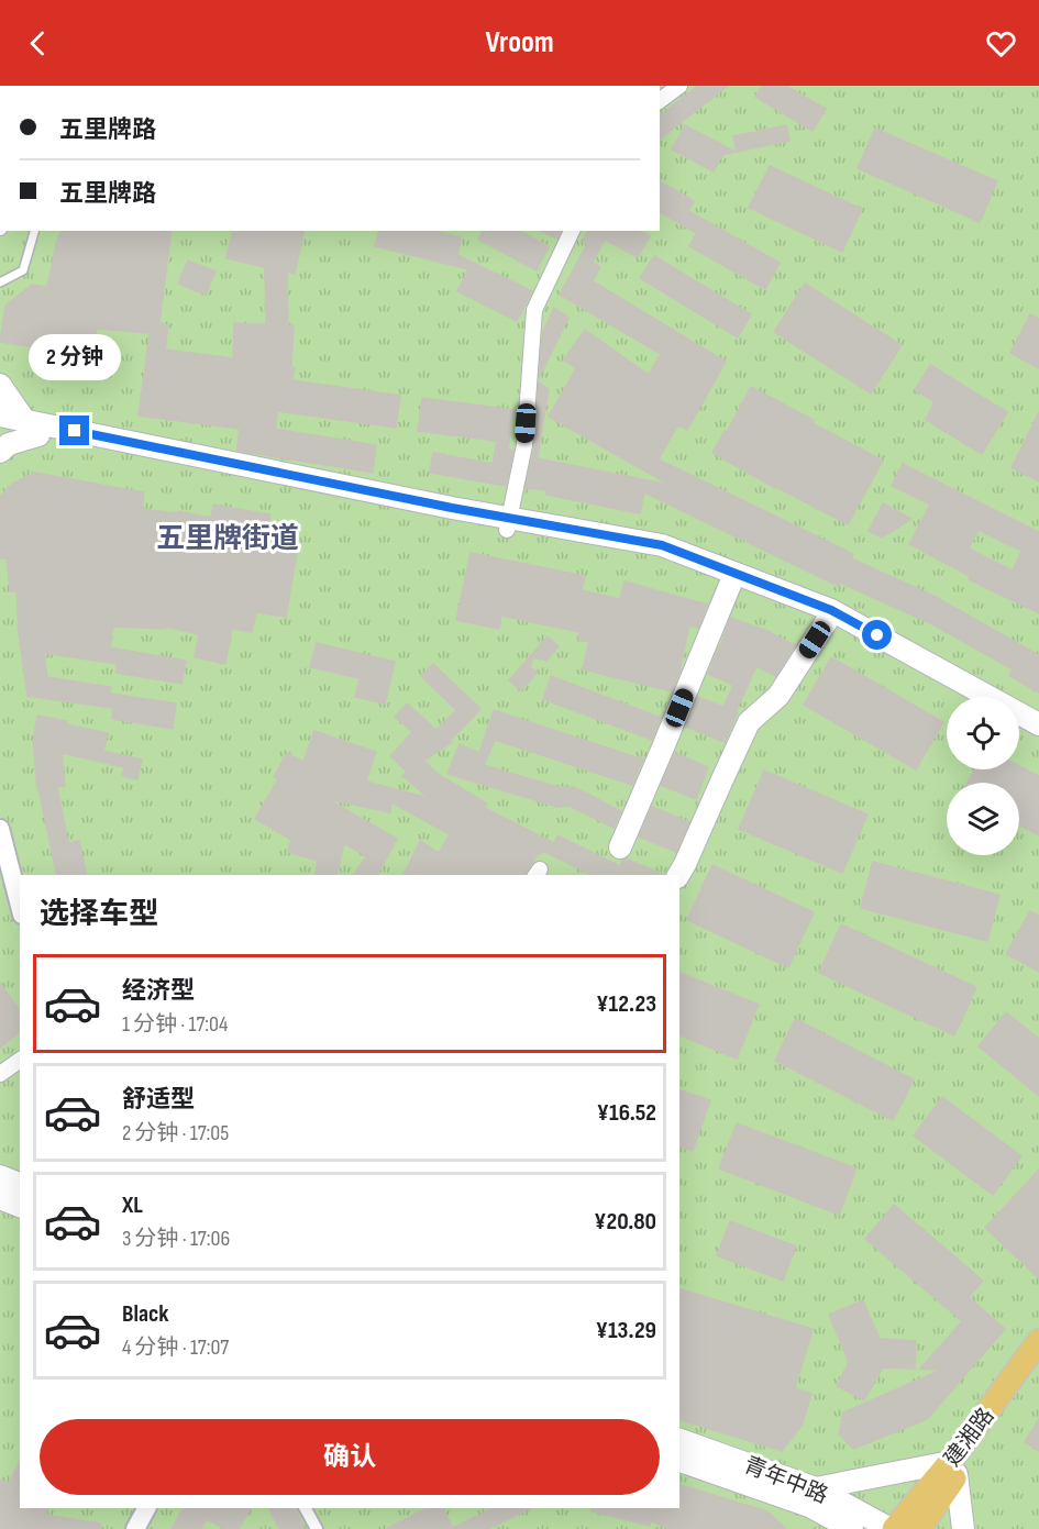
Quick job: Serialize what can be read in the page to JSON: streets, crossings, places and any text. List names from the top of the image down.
{
  "streets": {
    "main road": ["建湘路", "青年中路"]
  },
  "crossings": [
    ["建湘路", "青年中路"]
  ],
  "districts": ["五里牌街道"],
  "page": {
    "header": "Vroom",
    "banner": ["五里牌路", "五里牌路"],
    "bubble": "2 分钟",
    "heading": "选择车型",
    "list": [
      {
        "name": "经济型",
        "note": "1 分钟 · 17:04",
        "value": "¥12.23"
      },
      {
        "name": "舒适型",
        "note": "2 分钟 · 17:05",
        "value": "¥16.52"
      },
      {
        "name": "XL",
        "note": "3 分钟 · 17:06",
        "value": "¥20.80"
      },
      {
        "name": "Black",
        "note": "4 分钟 · 17:07",
        "value": "¥13.29"
      }
    ],
    "buttons": "确认"
  }
}
